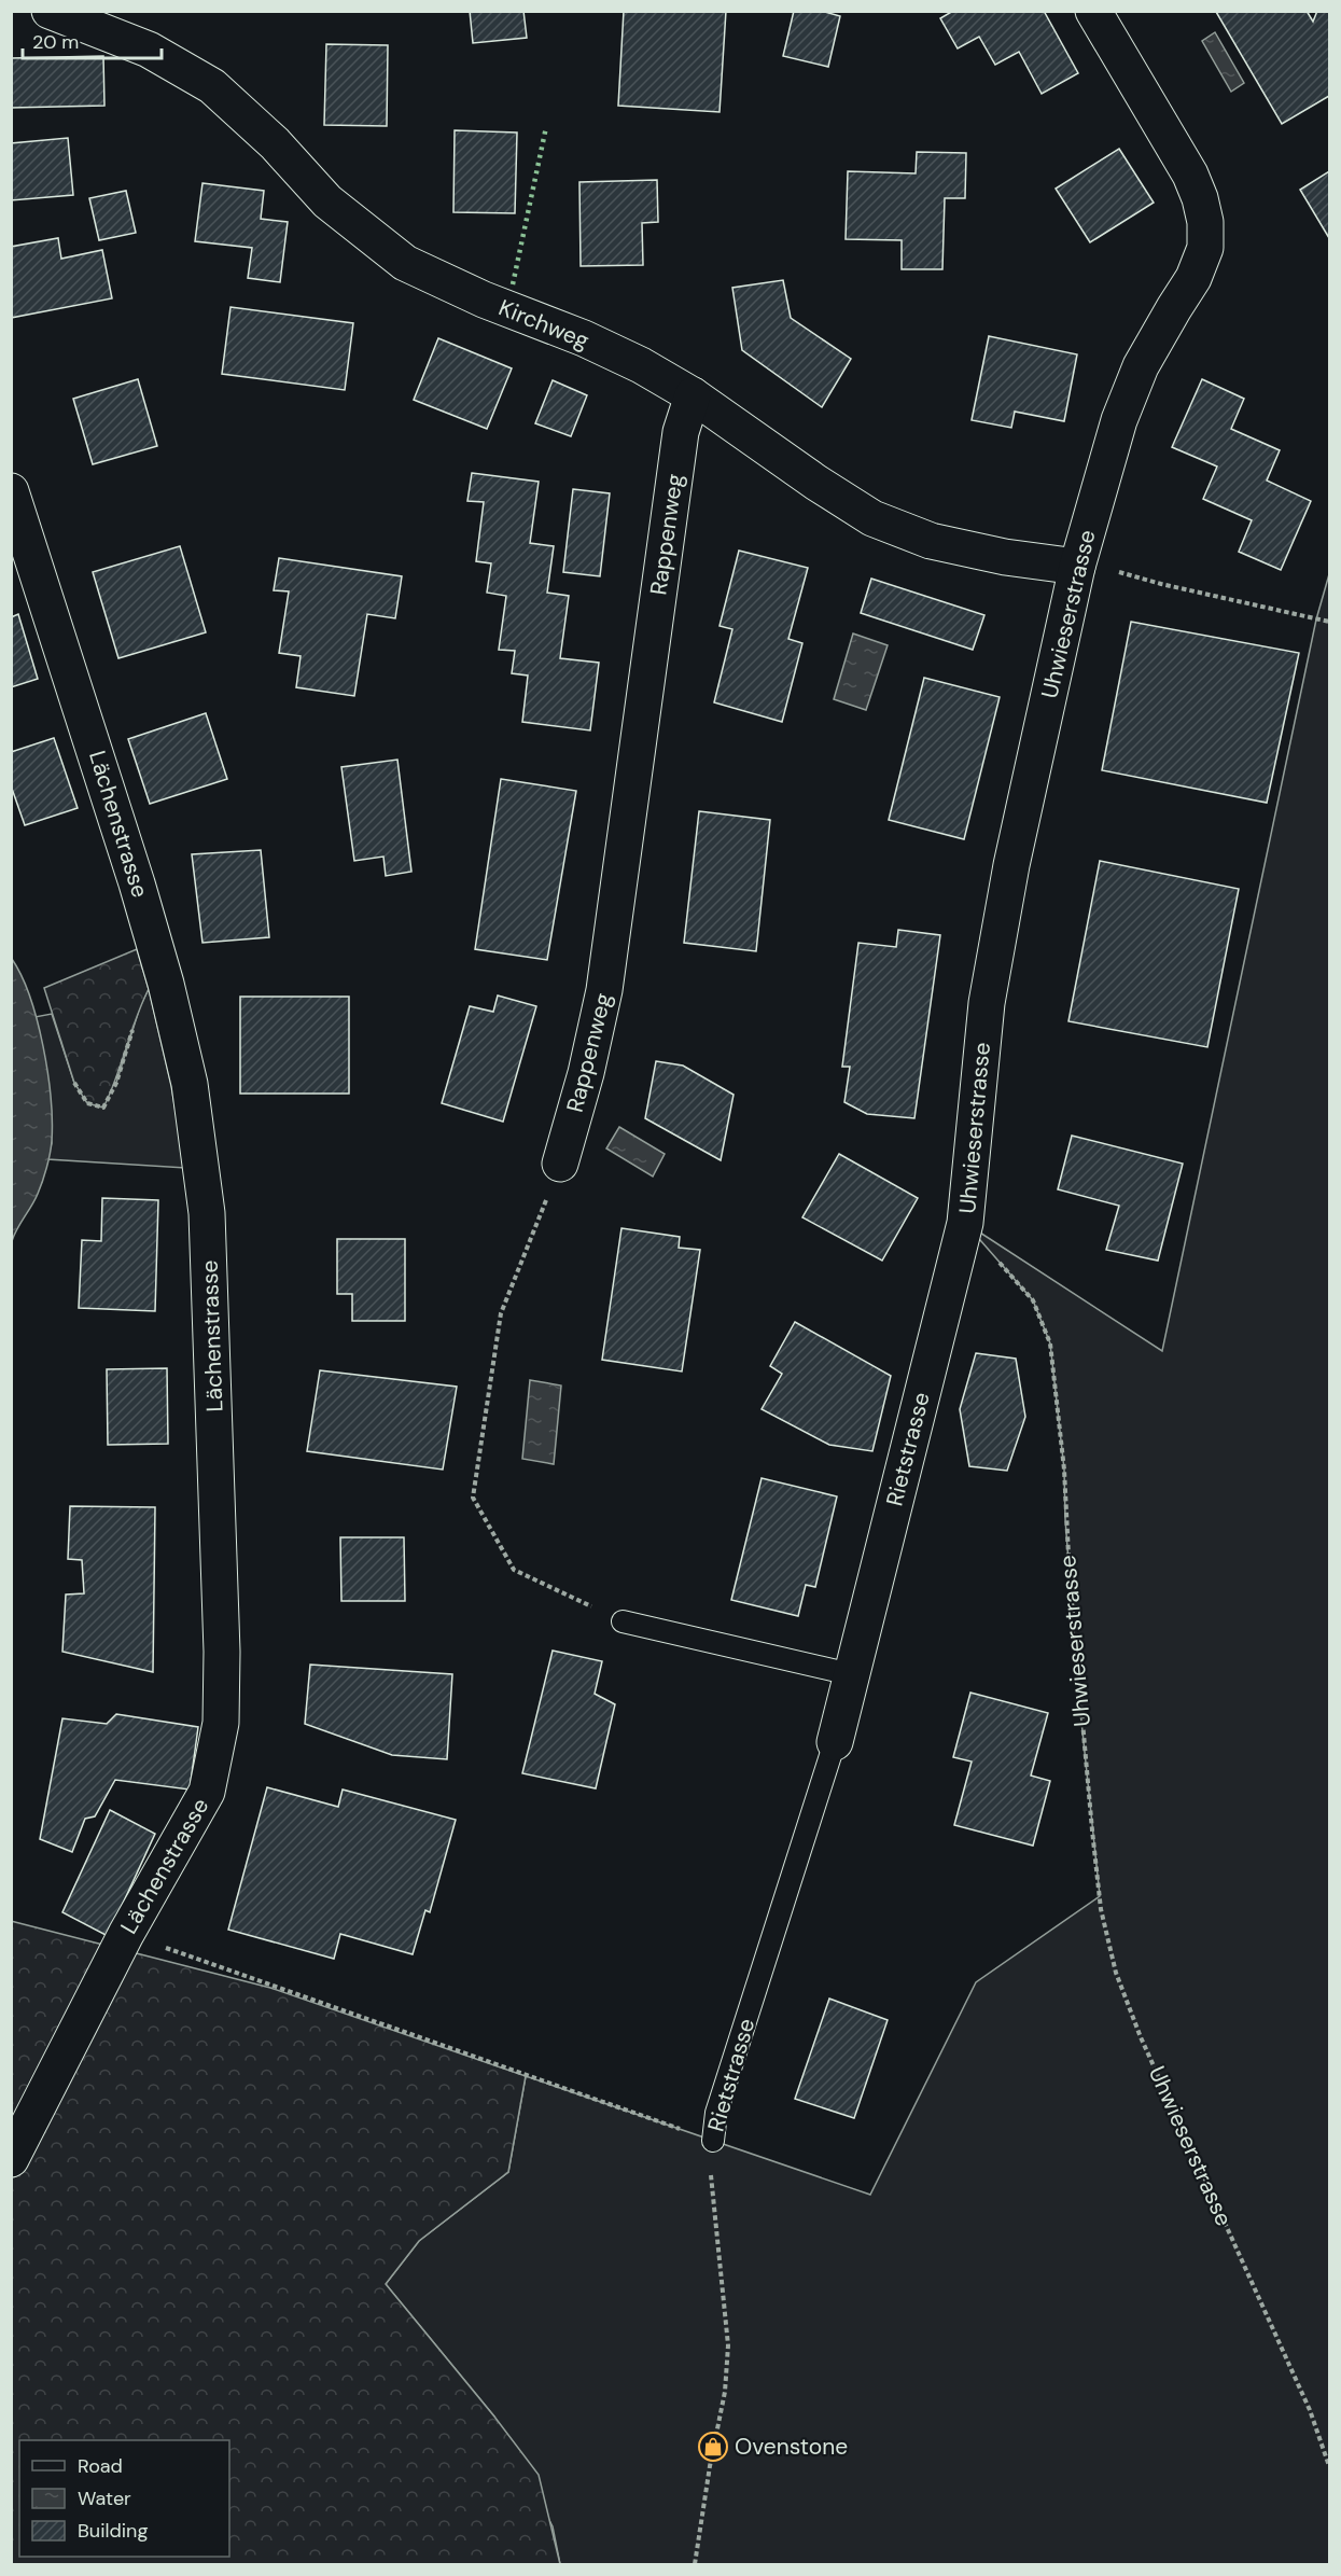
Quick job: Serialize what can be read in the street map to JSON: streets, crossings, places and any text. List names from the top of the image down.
{
  "streets": {
    "street": [
      "Kirchweg",
      "Rappenweg",
      "Uhwieserstrasse",
      "Lächenstrasse",
      "Rietstrasse"
    ]
  },
  "crossings": [
    ["Kirchweg", "Rappenweg"],
    ["Kirchweg", "Uhwieserstrasse"],
    ["Uhwieserstrasse", "Rietstrasse"]
  ],
  "places": {
    "shop": ["Ovenstone"]
  },
  "legend": ["Road", "Water", "Building"],
  "scale_bar": "20 m"
}
